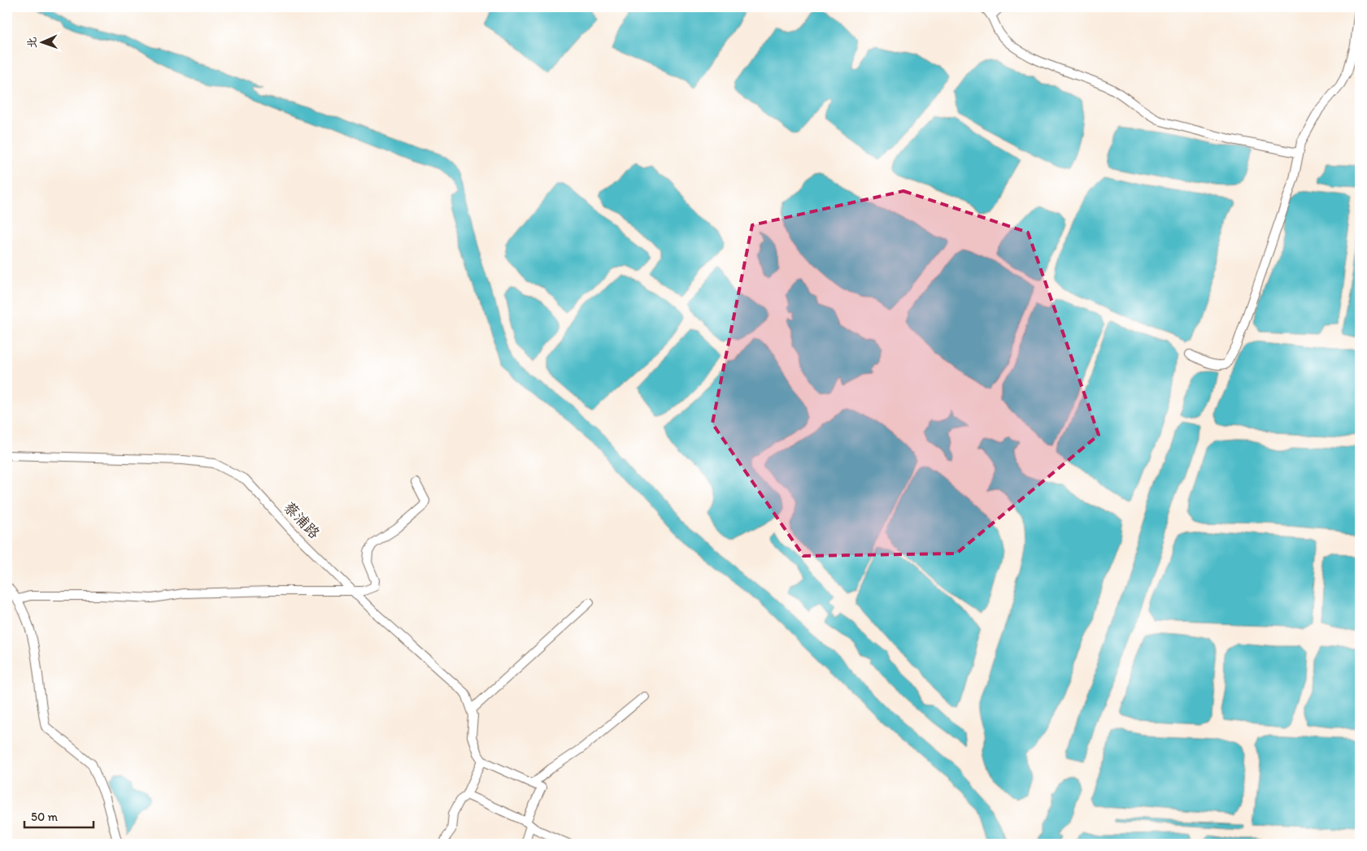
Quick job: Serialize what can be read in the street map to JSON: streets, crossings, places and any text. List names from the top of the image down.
{
  "streets": {
    "street": ["蔡浦路"]
  },
  "scale_bar": "50 m",
  "north": "left"
}
